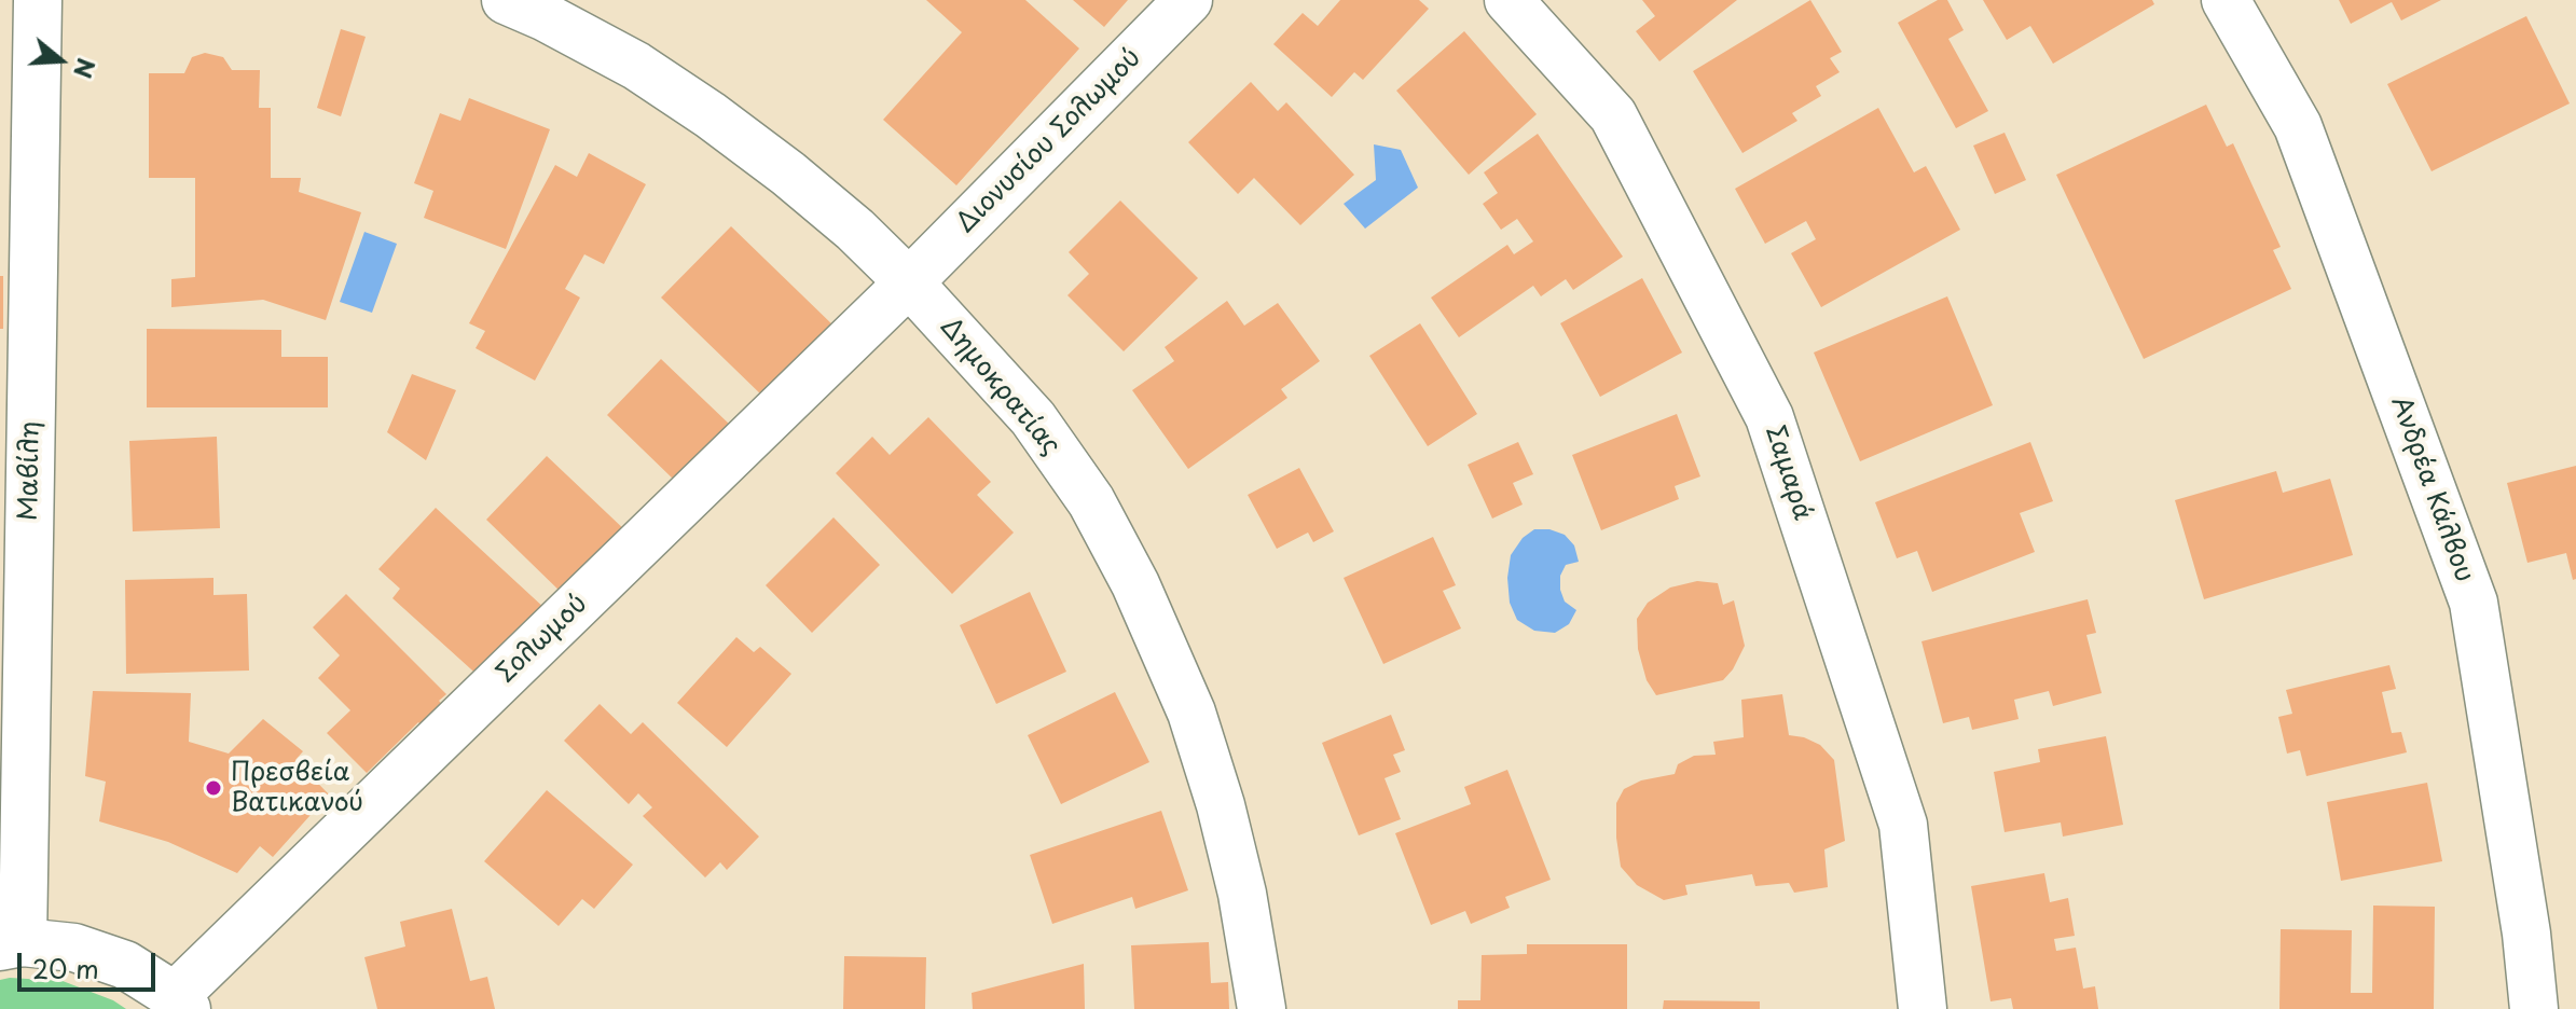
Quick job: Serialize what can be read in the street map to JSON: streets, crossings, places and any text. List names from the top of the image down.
{
  "streets": {
    "street": [
      "Διονυσίου Σολωμού",
      "Δημοκρατίας",
      "Μαβίλη",
      "Σαμαρά",
      "Ανδρέα Κάλβου",
      "Σολωμού"
    ]
  },
  "crossings": [
    ["Διονυσίου Σολωμού", "Δημοκρατίας"],
    ["Διονυσίου Σολωμού", "Σολωμού"],
    ["Δημοκρατίας", "Σολωμού"]
  ],
  "places": ["Πρεσβεία Βατικανού"],
  "scale_bar": "20 m",
  "north": "right"
}
